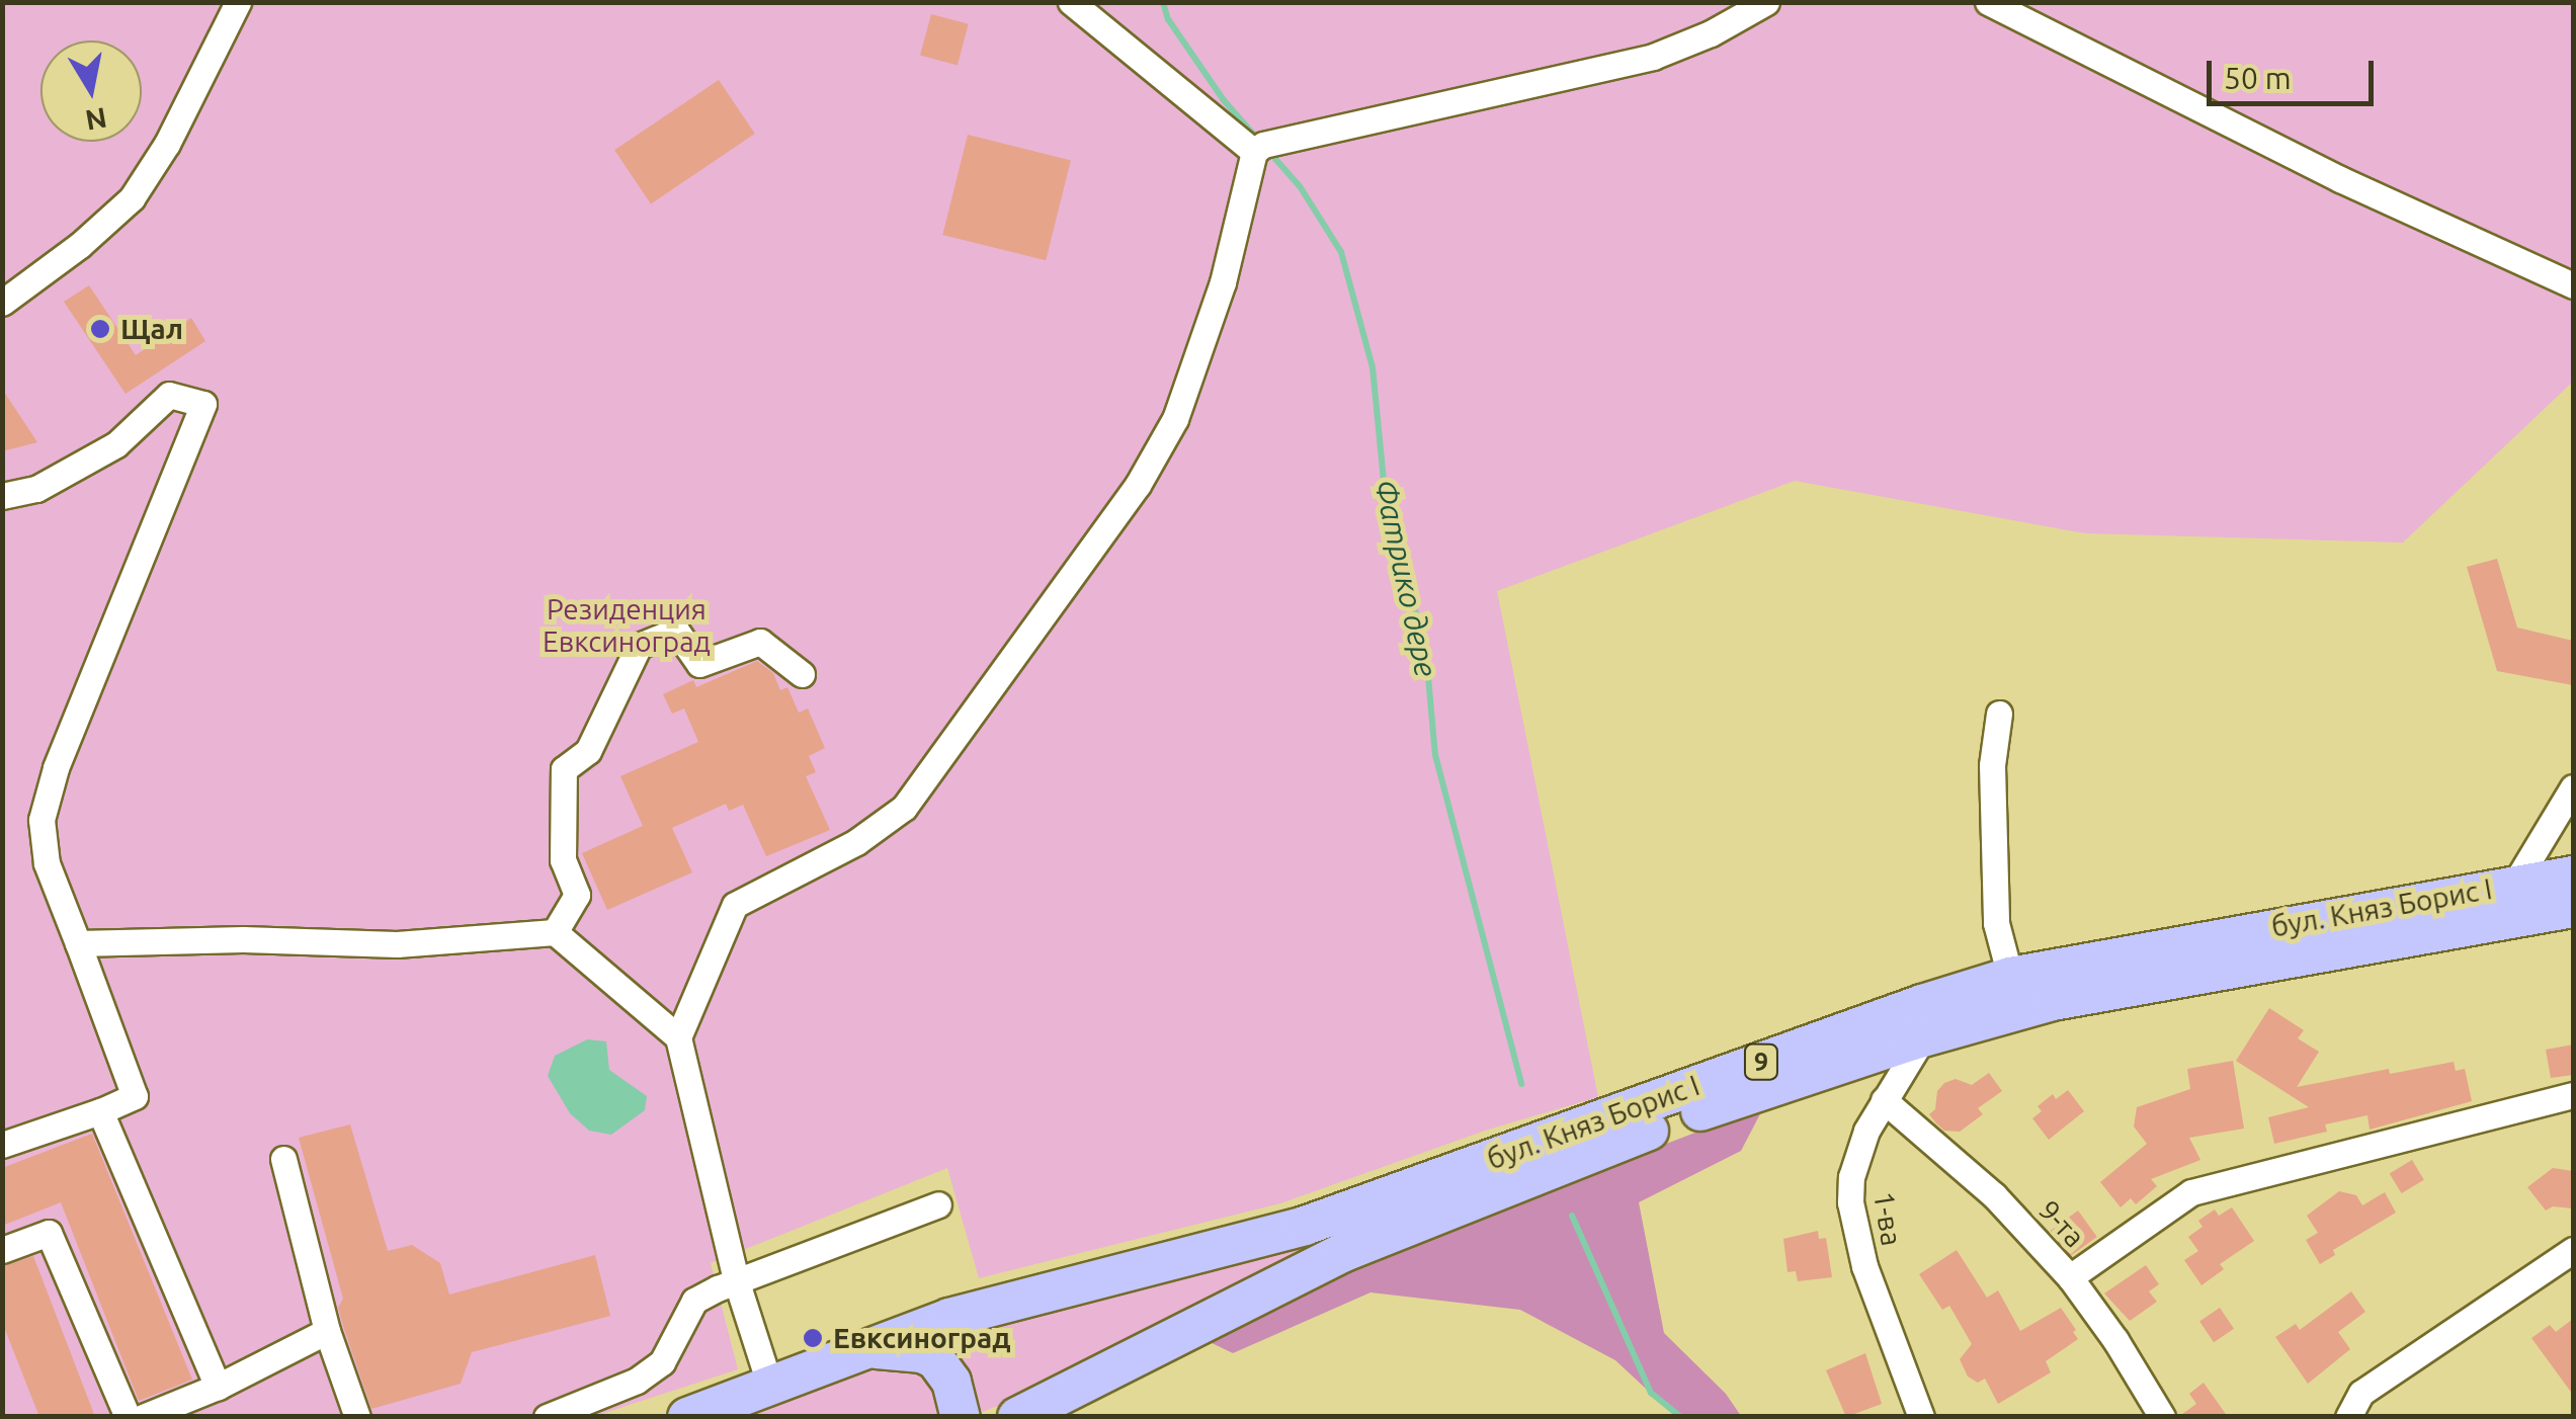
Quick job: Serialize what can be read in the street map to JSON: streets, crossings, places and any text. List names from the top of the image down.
{
  "streets": {
    "highway": ["бул. Княз Борис I", "9"],
    "street": ["1-ва", "9-та"]
  },
  "crossings": [
    ["бул. Княз Борис I", "1-ва"],
    ["1-ва", "9-та"]
  ],
  "water": ["Фатрико дере"],
  "parks": ["Резиденция Евксиноград"],
  "places": ["Щал", "Евксиноград"],
  "scale_bar": "50 m",
  "north": "bottom"
}
